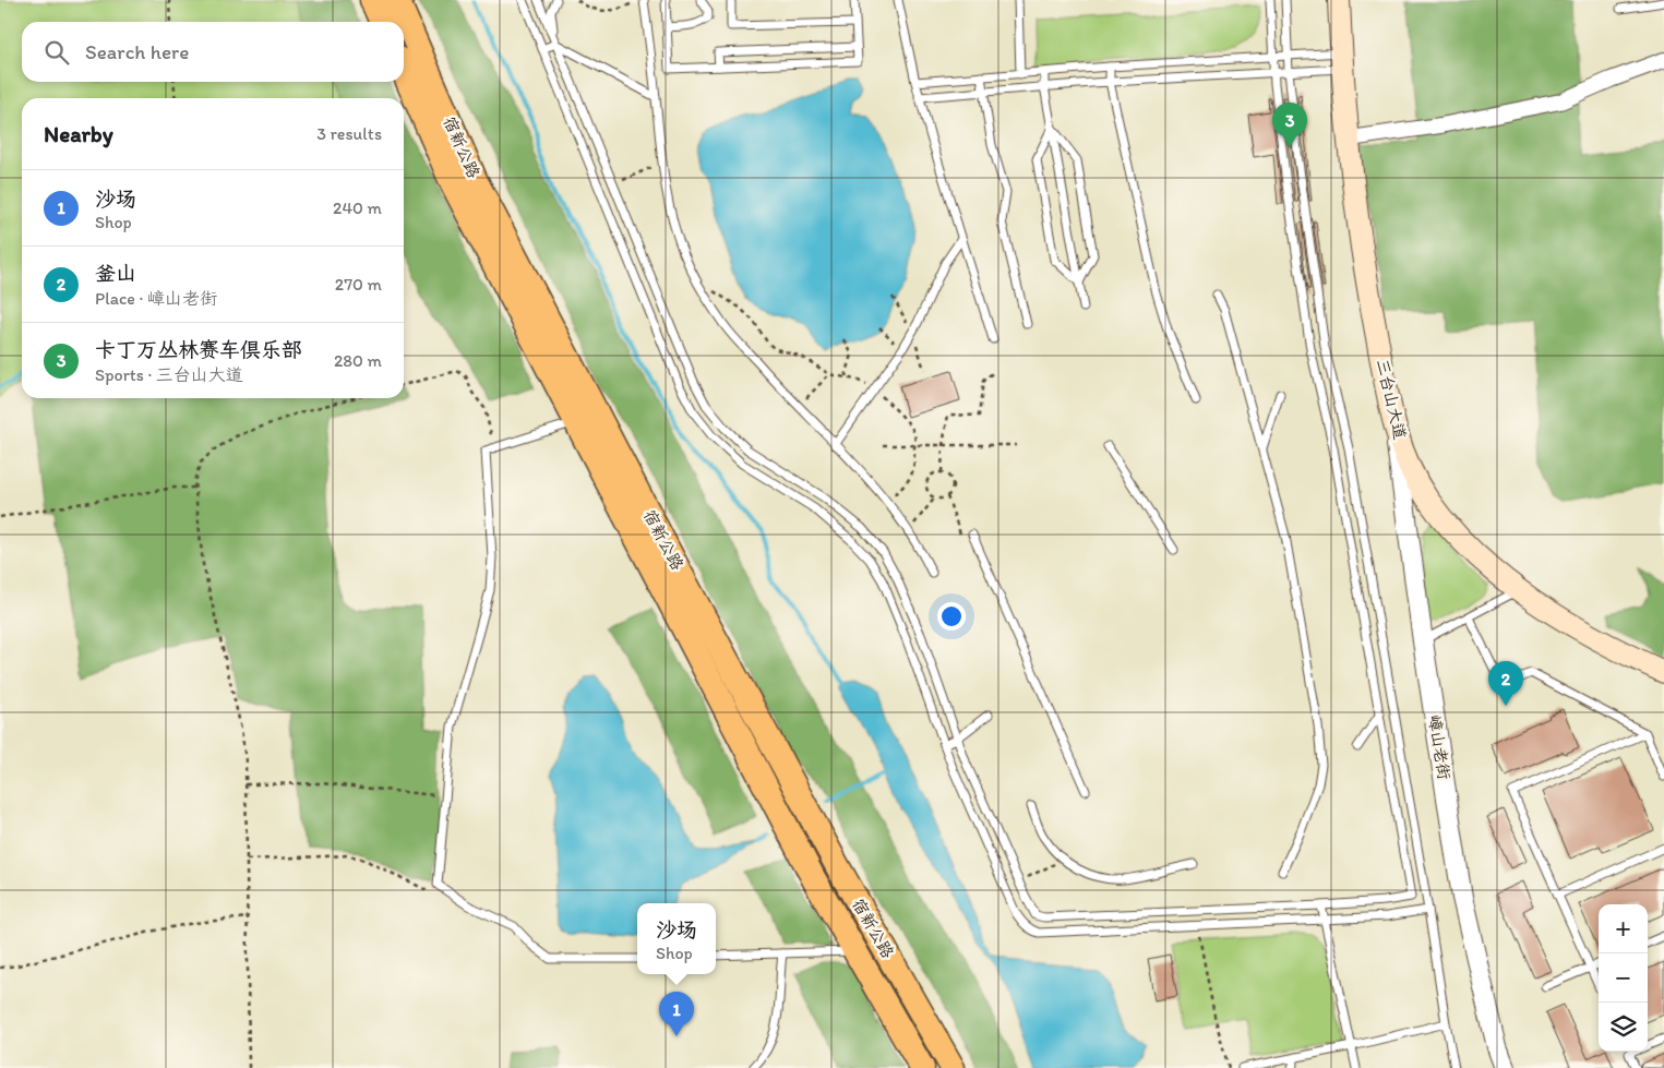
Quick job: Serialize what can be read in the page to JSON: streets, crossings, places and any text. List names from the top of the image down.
{
  "streets": {
    "highway": ["宿新公路"],
    "main road": ["三台山大道"],
    "street": ["嶂山老街"]
  },
  "crossings": [
    ["三台山大道", "嶂山老街"]
  ],
  "page": {
    "search": "Search here",
    "heading": ["Nearby", "3 results"],
    "pins": ["3", "2", "1"],
    "list": [
      {
        "mark": "1",
        "name": "沙场",
        "note": "Shop",
        "value": "240 m"
      },
      {
        "mark": "2",
        "name": "釜山",
        "note": "Place · 嶂山老街",
        "value": "270 m"
      },
      {
        "mark": "3",
        "name": "卡丁万丛林赛车俱乐部",
        "note": "Sports · 三台山大道",
        "value": "280 m"
      }
    ],
    "popup": ["沙场", "Shop"],
    "map_buttons": ["+", "−"]
  }
}
